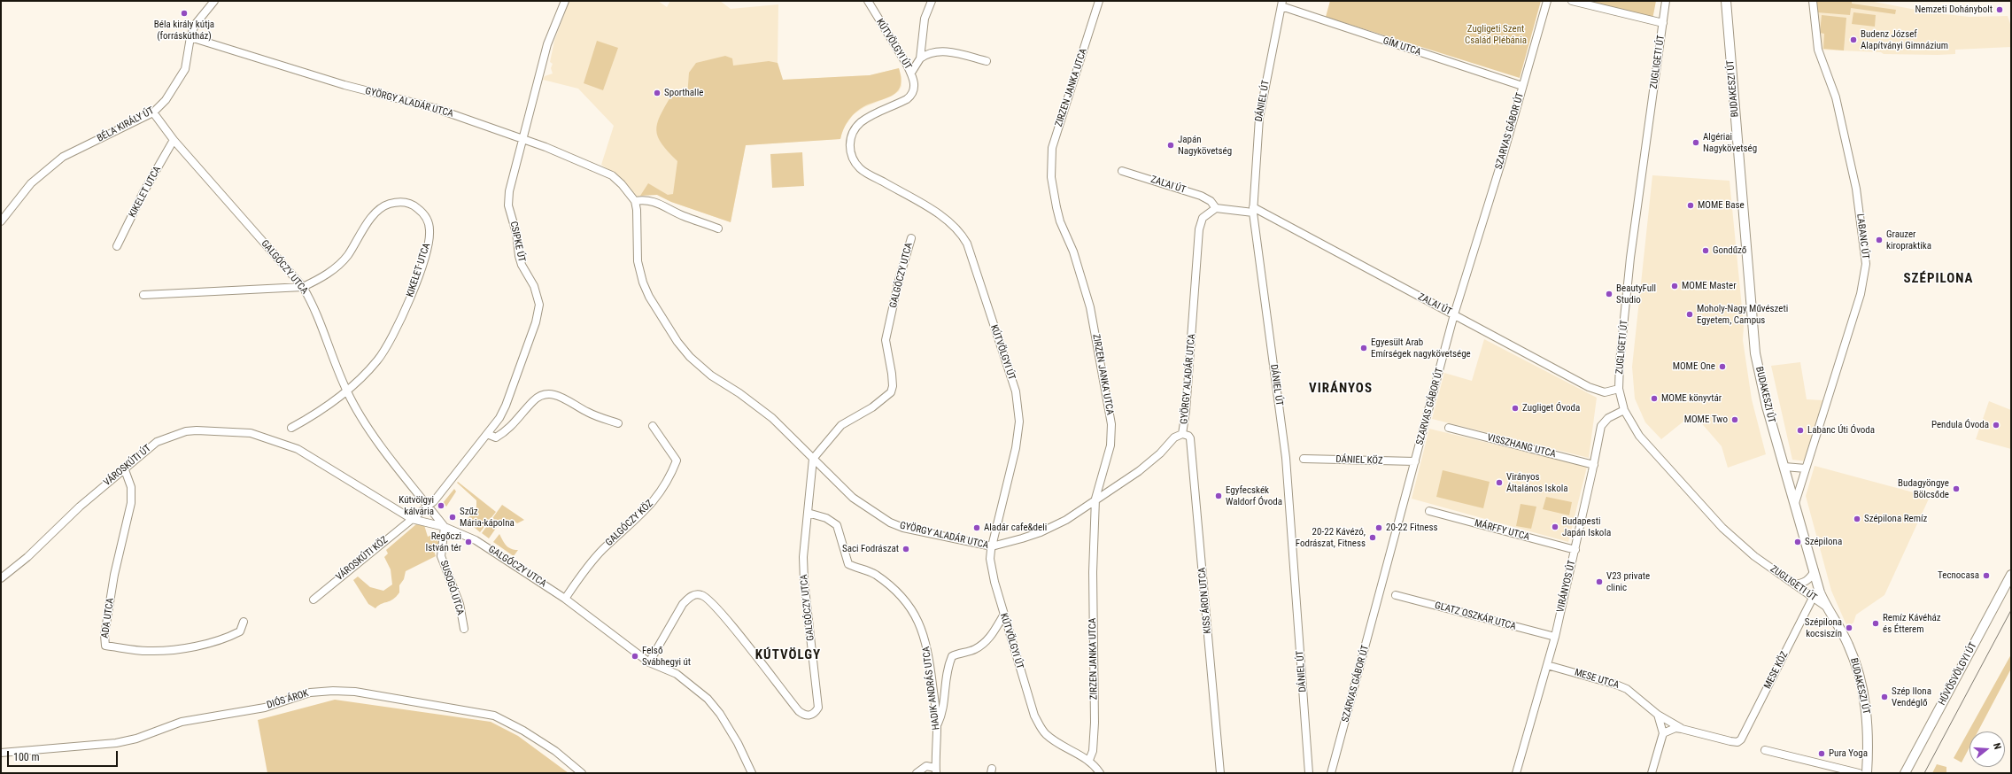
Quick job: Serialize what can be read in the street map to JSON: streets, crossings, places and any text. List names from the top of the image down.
{
  "streets": {
    "main road": ["BUDAKESZI ÚT", "HŰVÖSVÖLGYI ÚT"],
    "street": [
      "KÚTVÖLGYI ÚT",
      "GÍM UTCA",
      "ZUGLIGETI ÚT",
      "ZIRZEN JANKA UTCA",
      "DÁNIEL ÚT",
      "GYÖRGY ALADÁR UTCA",
      "BÉLA KIRÁLY ÚT",
      "SZARVAS GÁBOR ÚT",
      "ZALAI ÚT",
      "KIKELET UTCA",
      "LABANC ÚT",
      "CSIPKE ÚT",
      "GALGÓCZY UTCA",
      "VISSZHANG UTCA",
      "DÁNIEL KÖZ",
      "VÁROSKÚTI ÚT",
      "GALGÓCZY KÖZ",
      "MÁRFFY UTCA",
      "VÁROSKÚTI KÖZ",
      "VIRÁNYOS ÚT",
      "SUSOGÓ UTCA",
      "KISS ÁRON UTCA",
      "GLATZ OSZKÁR UTCA",
      "ADA UTCA",
      "MESE KÖZ",
      "MESE UTCA",
      "HADIK ANDRÁS UTCA",
      "DIÓS ÁROK"
    ]
  },
  "crossings": [
    ["KÚTVÖLGYI ÚT", "ZIRZEN JANKA UTCA"],
    ["KÚTVÖLGYI ÚT", "GYÖRGY ALADÁR UTCA"],
    ["GÍM UTCA", "DÁNIEL ÚT"],
    ["GÍM UTCA", "SZARVAS GÁBOR ÚT"],
    ["ZUGLIGETI ÚT", "BUDAKESZI ÚT"],
    ["ZUGLIGETI ÚT", "ZALAI ÚT"],
    ["ZUGLIGETI ÚT", "VIRÁNYOS ÚT"],
    ["ZUGLIGETI ÚT", "MESE KÖZ"],
    ["ZIRZEN JANKA UTCA", "GYÖRGY ALADÁR UTCA"],
    ["BUDAKESZI ÚT", "LABANC ÚT"],
    ["DÁNIEL ÚT", "ZALAI ÚT"],
    ["GYÖRGY ALADÁR UTCA", "BÉLA KIRÁLY ÚT"],
    ["GYÖRGY ALADÁR UTCA", "ZALAI ÚT"],
    ["GYÖRGY ALADÁR UTCA", "CSIPKE ÚT"],
    ["GYÖRGY ALADÁR UTCA", "GALGÓCZY UTCA"],
    ["GYÖRGY ALADÁR UTCA", "KISS ÁRON UTCA"],
    ["BÉLA KIRÁLY ÚT", "GALGÓCZY UTCA"],
    ["SZARVAS GÁBOR ÚT", "ZALAI ÚT"],
    ["SZARVAS GÁBOR ÚT", "DÁNIEL KÖZ"],
    ["KIKELET UTCA", "GALGÓCZY UTCA"],
    ["CSIPKE ÚT", "GALGÓCZY UTCA"],
    ["GALGÓCZY UTCA", "GALGÓCZY KÖZ"],
    ["GALGÓCZY UTCA", "SUSOGÓ UTCA"],
    ["GALGÓCZY UTCA", "HADIK ANDRÁS UTCA"],
    ["VISSZHANG UTCA", "VIRÁNYOS ÚT"],
    ["VÁROSKÚTI ÚT", "VÁROSKÚTI KÖZ"],
    ["VÁROSKÚTI ÚT", "ADA UTCA"],
    ["MÁRFFY UTCA", "VIRÁNYOS ÚT"],
    ["VIRÁNYOS ÚT", "GLATZ OSZKÁR UTCA"],
    ["VIRÁNYOS ÚT", "MESE UTCA"],
    ["MESE KÖZ", "MESE UTCA"]
  ],
  "districts": ["SZÉPILONA", "VIRÁNYOS", "KÚTVÖLGY"],
  "parks": ["Zugligeti Szent Család Plébánia"],
  "places": [
    "Nemzeti Dohánybolt",
    "Béla király kútja (forráskútház)",
    "Budenz József Alapítványi Gimnázium",
    "Sporthalle",
    "Algériai Nagykövetség",
    "Japán Nagykövetség",
    "MOME Base",
    "Grauzer kiropraktika",
    "Gondűző",
    "MOME Master",
    "BeautyFull Studio",
    "Moholy-Nagy Művészeti Egyetem, Campus",
    "Egyesült Arab Emírségek nagykövetsége",
    "MOME One",
    "MOME könyvtár",
    "Zugliget Óvoda",
    "MOME Two",
    "Pendula Óvoda",
    "Labanc Úti Óvoda",
    "Virányos Általános Iskola",
    "Budagyöngye Bölcsőde",
    "Egyfecskék Waldorf Óvoda",
    "Kútvölgyi kálvária",
    "Szűz Mária-kápolna",
    "Szépilona Remíz",
    "Budapesti Japán Iskola",
    "Aladár cafe&deli",
    "20-22 Fitness",
    "20-22 Kávézó, Fodrászat, Fitness",
    "Regőczi István tér",
    "Szépilona",
    "Saci Fodrászat",
    "Tecnocasa",
    "V23 private clinic",
    "Remíz Kávéház és Étterem",
    "Szépilona kocsiszín",
    "Felső Svábhegyi út",
    "Szép Ilona Vendéglő",
    "Pura Yoga"
  ],
  "scale_bar": "100 m",
  "north": "right"
}
